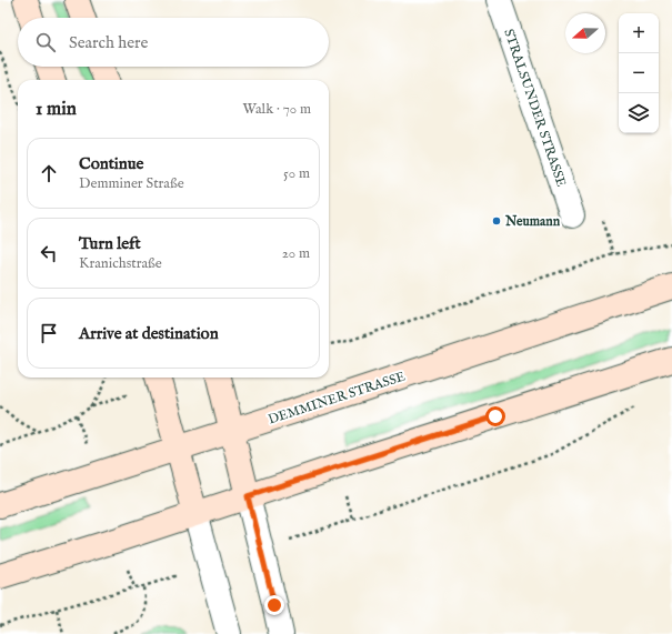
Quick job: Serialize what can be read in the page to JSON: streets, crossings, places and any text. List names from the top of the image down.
{
  "streets": {
    "main road": ["DEMMINER STRASSE"],
    "street": ["STRALSUNDER STRASSE"]
  },
  "places": ["Neumann"],
  "north": "left",
  "page": {
    "map_buttons": ["+", "−"],
    "search": "Search here",
    "heading": ["1 min", "Walk · 70 m"],
    "list": [
      ["Continue", "Demminer Straße", "50 m"],
      ["Turn left", "Kranichstraße", "20 m"],
      "Arrive at destination"
    ]
  }
}
